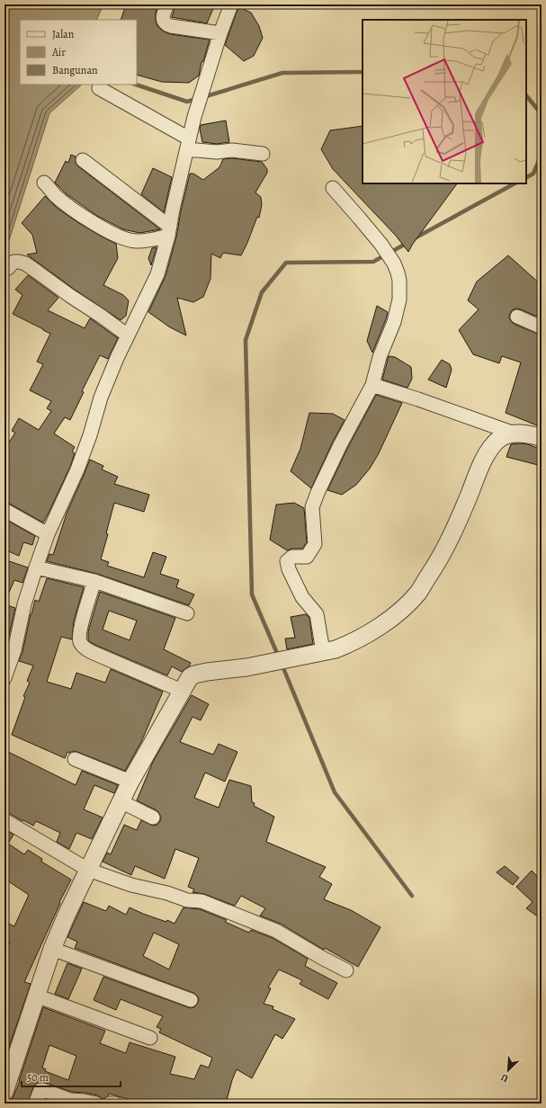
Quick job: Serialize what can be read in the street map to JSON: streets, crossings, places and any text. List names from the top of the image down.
{
  "legend": ["Jalan", "Air", "Bangunan"],
  "scale_bar": "50 m",
  "north": "bottom left"
}
